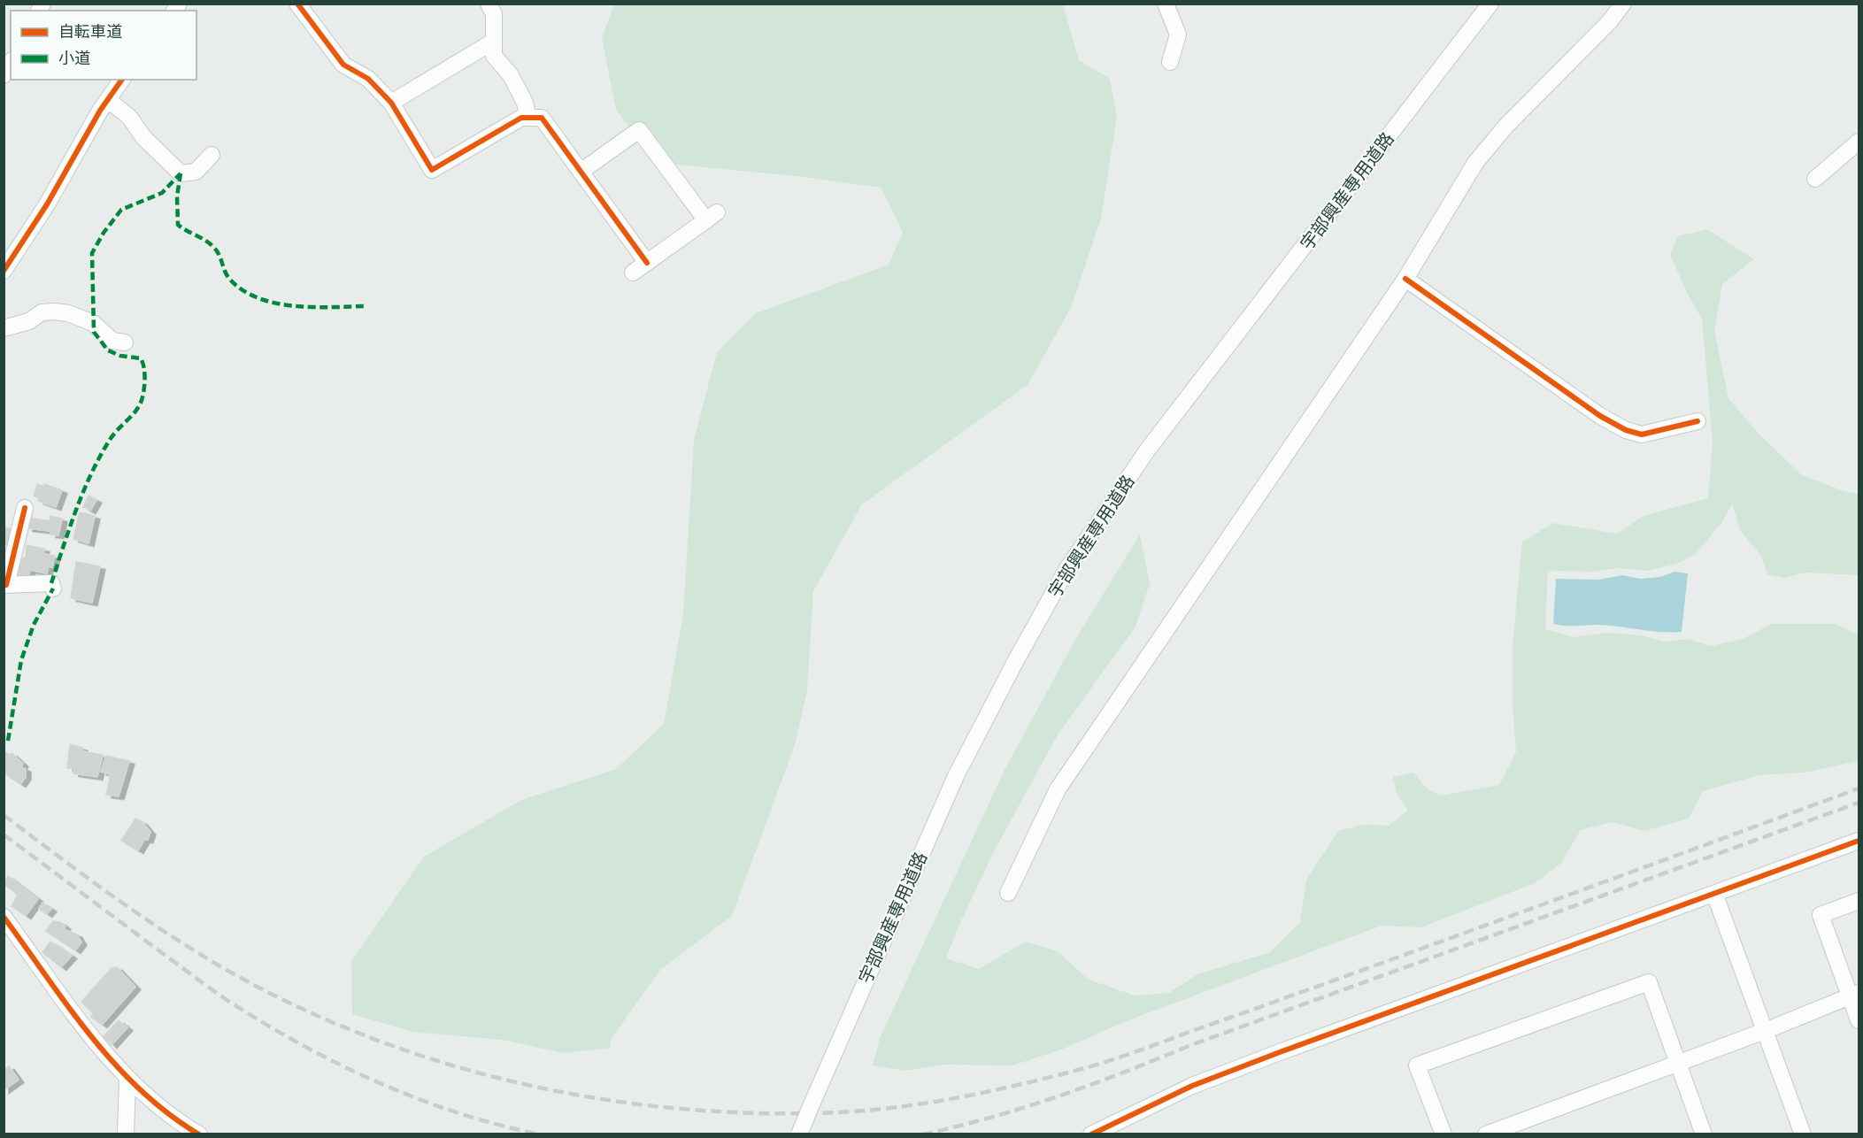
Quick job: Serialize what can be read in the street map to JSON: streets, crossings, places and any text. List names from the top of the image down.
{
  "streets": {
    "street": ["宇部興産専用道路"]
  },
  "legend": ["自転車道", "小道"]
}
